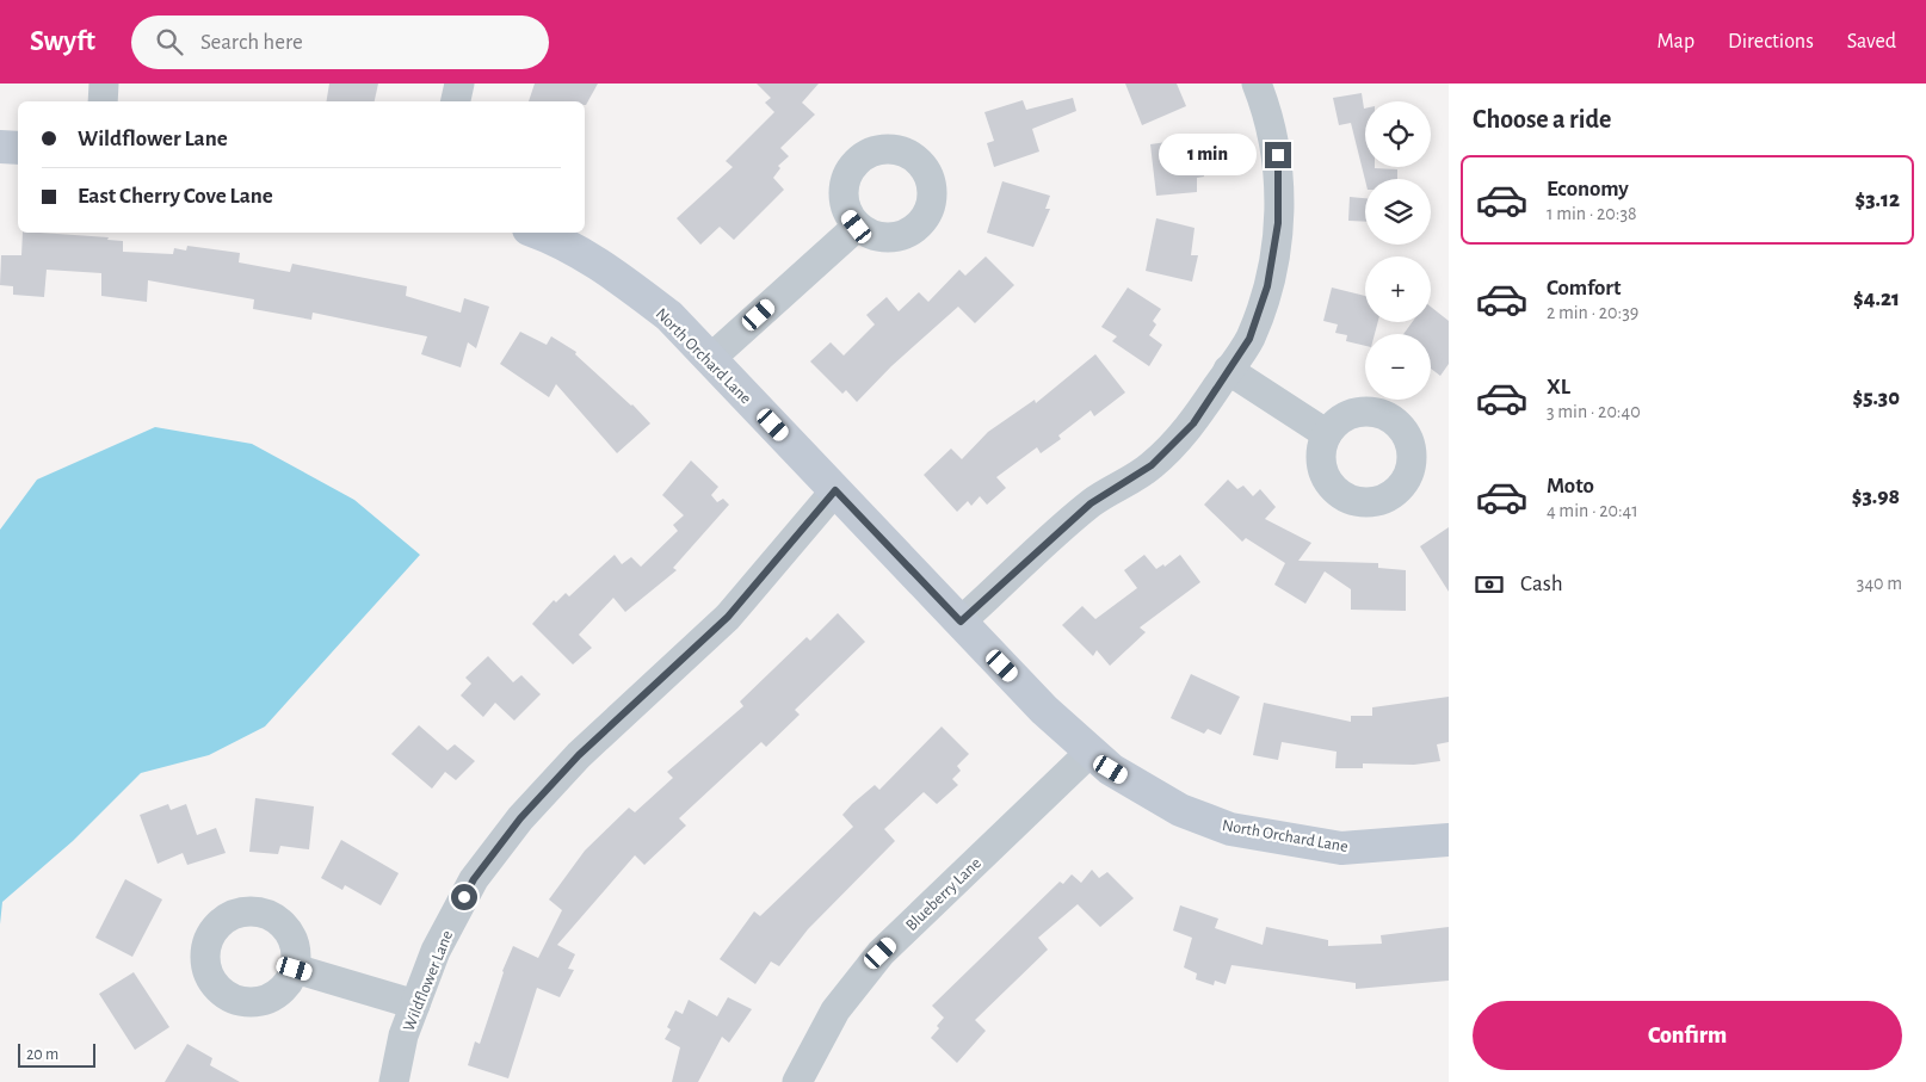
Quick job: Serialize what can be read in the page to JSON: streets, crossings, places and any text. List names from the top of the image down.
{
  "streets": {
    "street": ["North Orchard Lane", "Blueberry Lane", "Wildflower Lane"]
  },
  "crossings": [
    ["North Orchard Lane", "Blueberry Lane"],
    ["North Orchard Lane", "Wildflower Lane"]
  ],
  "scale_bar": "20 m",
  "page": {
    "header": "Swyft",
    "search": "Search here",
    "nav": ["Map", "Directions", "Saved"],
    "heading": "Choose a ride",
    "map_buttons": ["+", "−"],
    "banner": ["Wildflower Lane", "East Cherry Cove Lane"],
    "bubble": "1 min",
    "list": [
      {
        "name": "Economy",
        "note": "1 min · 20:38",
        "value": "$3.12"
      },
      {
        "name": "Comfort",
        "note": "2 min · 20:39",
        "value": "$4.21"
      },
      {
        "name": "XL",
        "note": "3 min · 20:40",
        "value": "$5.30"
      },
      {
        "name": "Moto",
        "note": "4 min · 20:41",
        "value": "$3.98"
      }
    ],
    "pay": ["Cash", "340 m"],
    "buttons": "Confirm",
    "scale": "20 m"
  }
}
